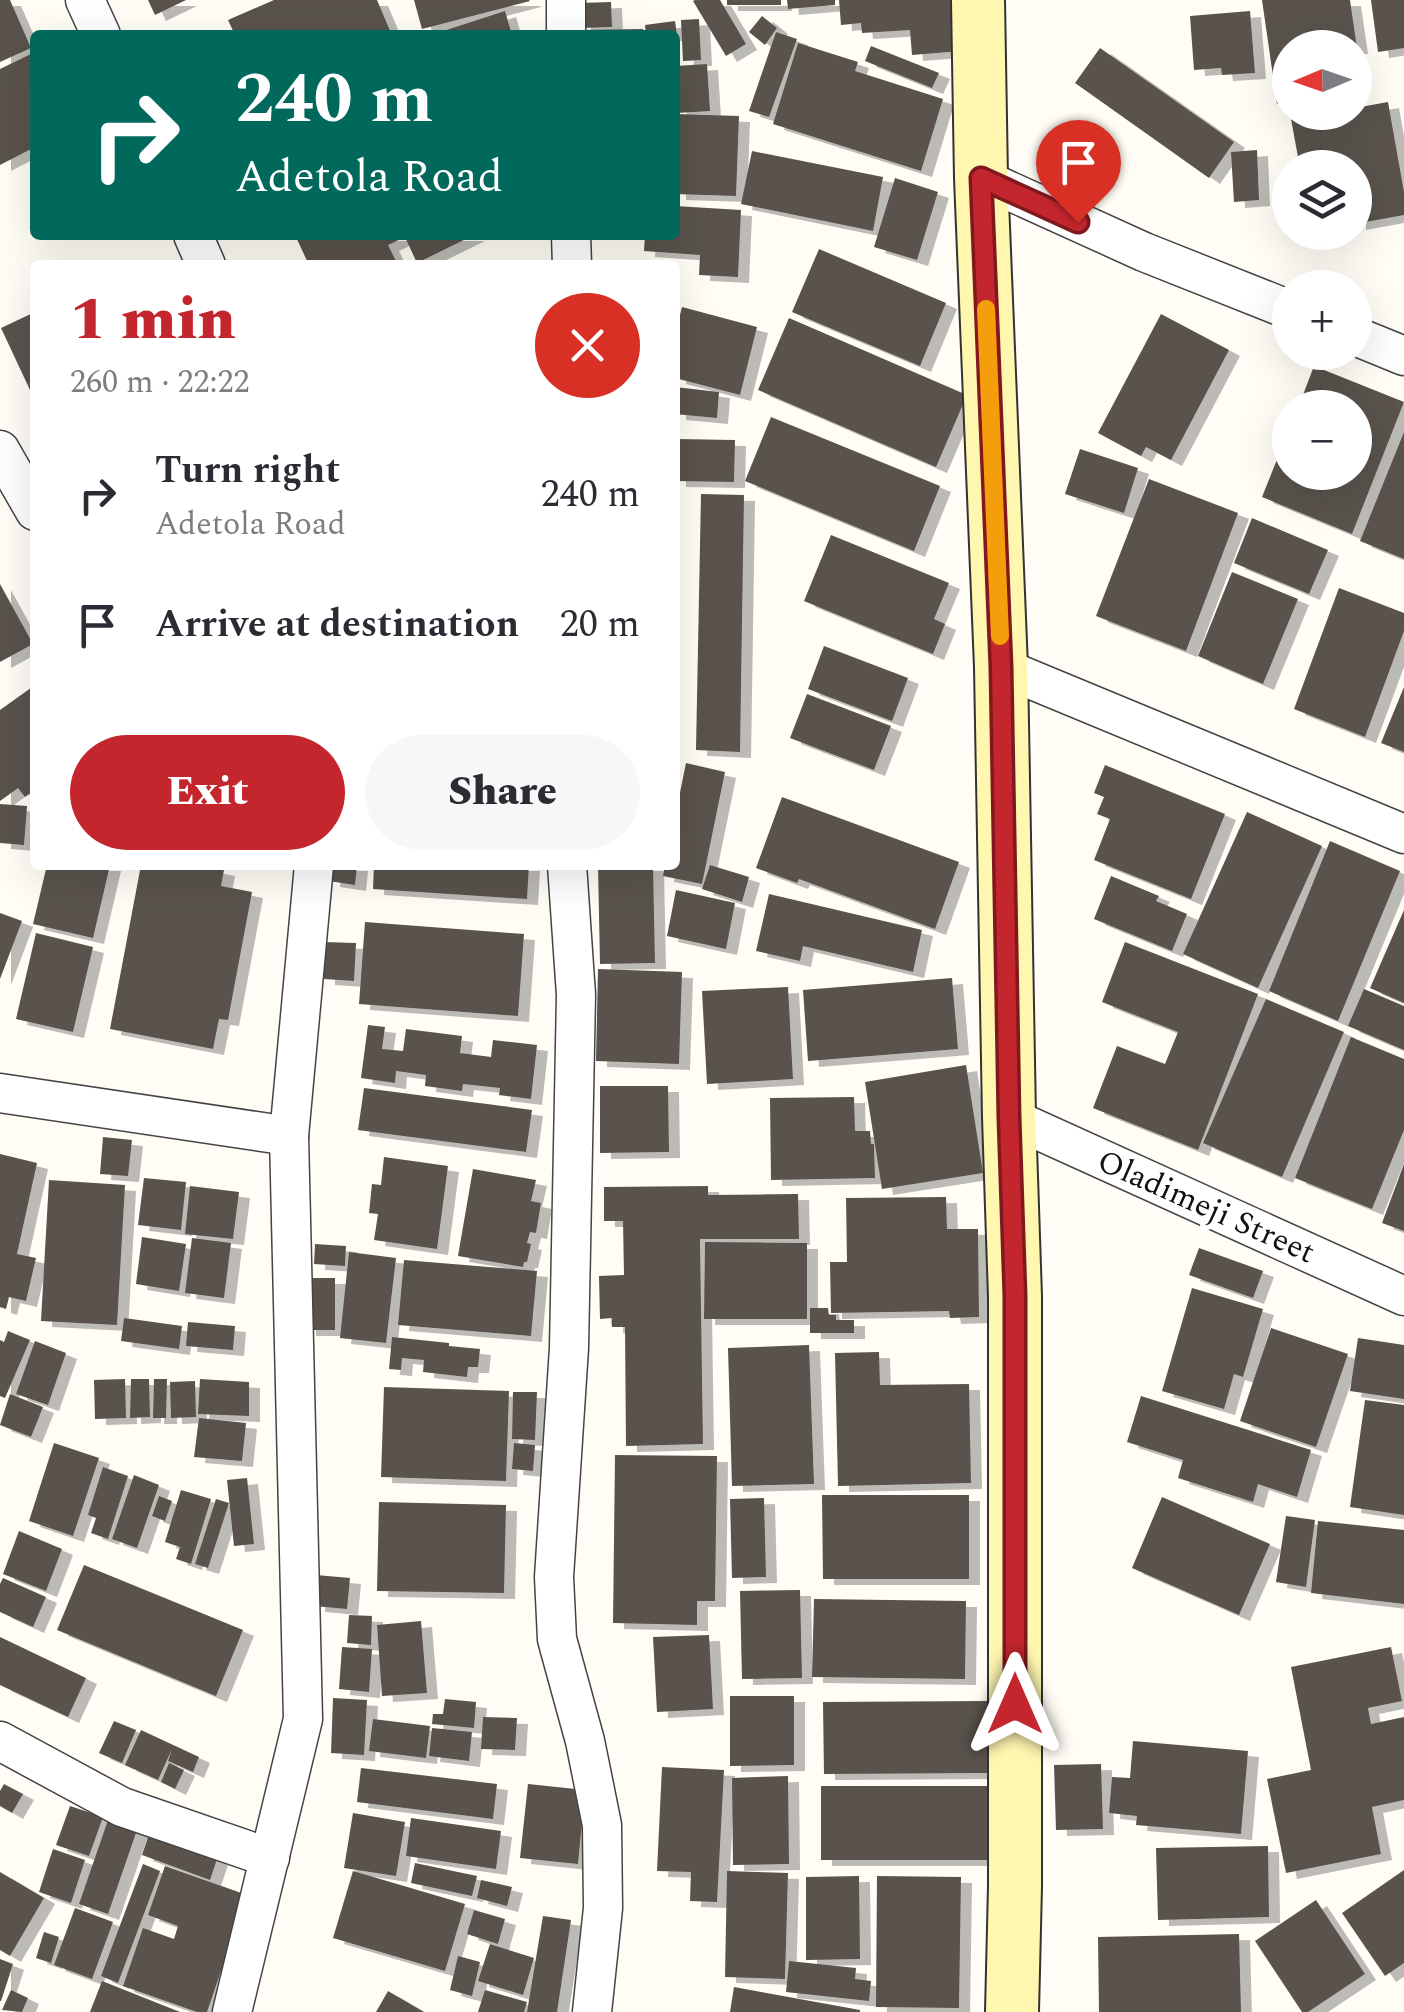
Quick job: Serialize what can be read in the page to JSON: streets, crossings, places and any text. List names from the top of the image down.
{
  "streets": {
    "street": ["Oladimeji Street"]
  },
  "north": "left",
  "page": {
    "map_buttons": ["+", "−"],
    "turn": ["240 m", "Adetola Road"],
    "heading": ["1 min", "260 m · 22:22"],
    "list": [
      {
        "name": "Turn right",
        "note": "Adetola Road",
        "value": "240 m"
      },
      {
        "name": "Arrive at destination",
        "value": "20 m"
      }
    ],
    "buttons": ["Exit", "Share"]
  }
}
